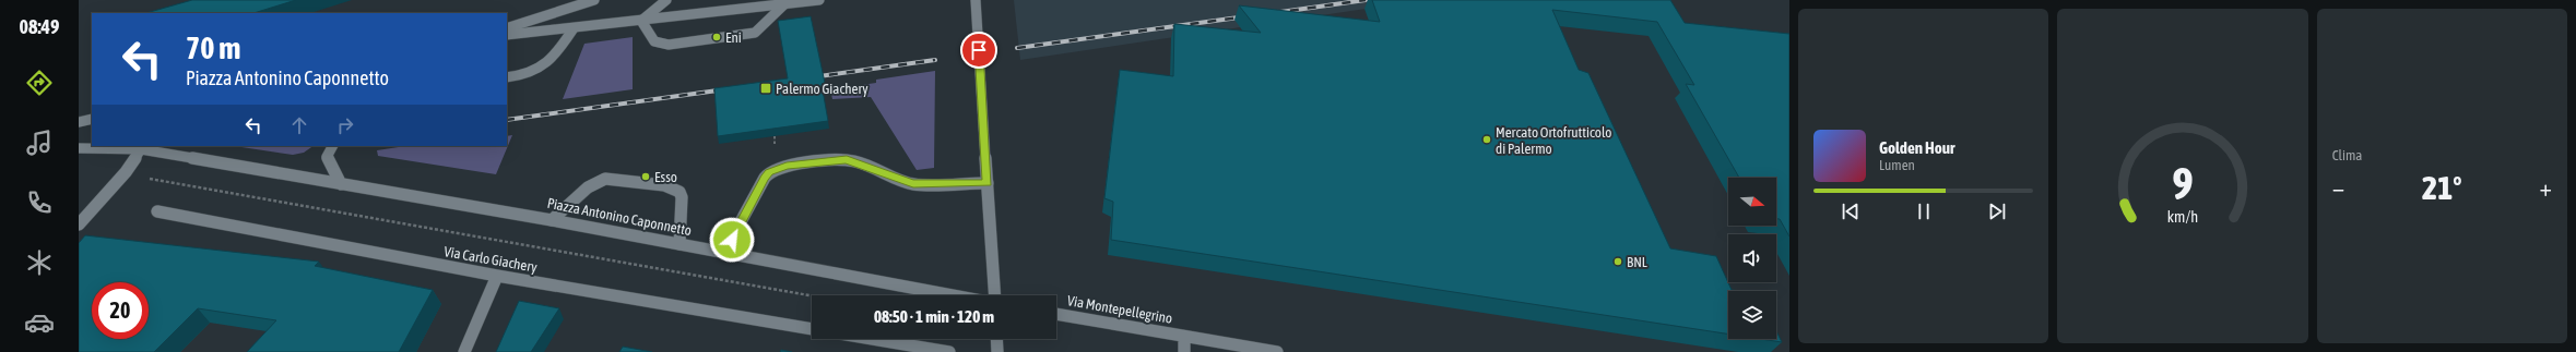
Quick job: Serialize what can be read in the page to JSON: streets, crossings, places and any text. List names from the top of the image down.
{
  "streets": {
    "main road": ["Piazza Antonino Caponnetto", "Via Carlo Giachery", "Via Montepellegrino"]
  },
  "places": {
    "other": [
      "Eni",
      "Mercato Ortofrutticolo di Palermo",
      "Esso",
      "BNL"
    ],
    "transit": ["Palermo Giachery"]
  },
  "north": "right",
  "page": {
    "tabs": "08:49",
    "tile": "Clima",
    "turn": ["70 m", "Piazza Antonino Caponnetto"],
    "song": ["Golden Hour", "Lumen"],
    "heat": ["−", "21°", "+"],
    "limit": "20",
    "trip": "08:50 · 1 min · 120 m",
    "gauge": ["9", "km/h"]
  }
}
